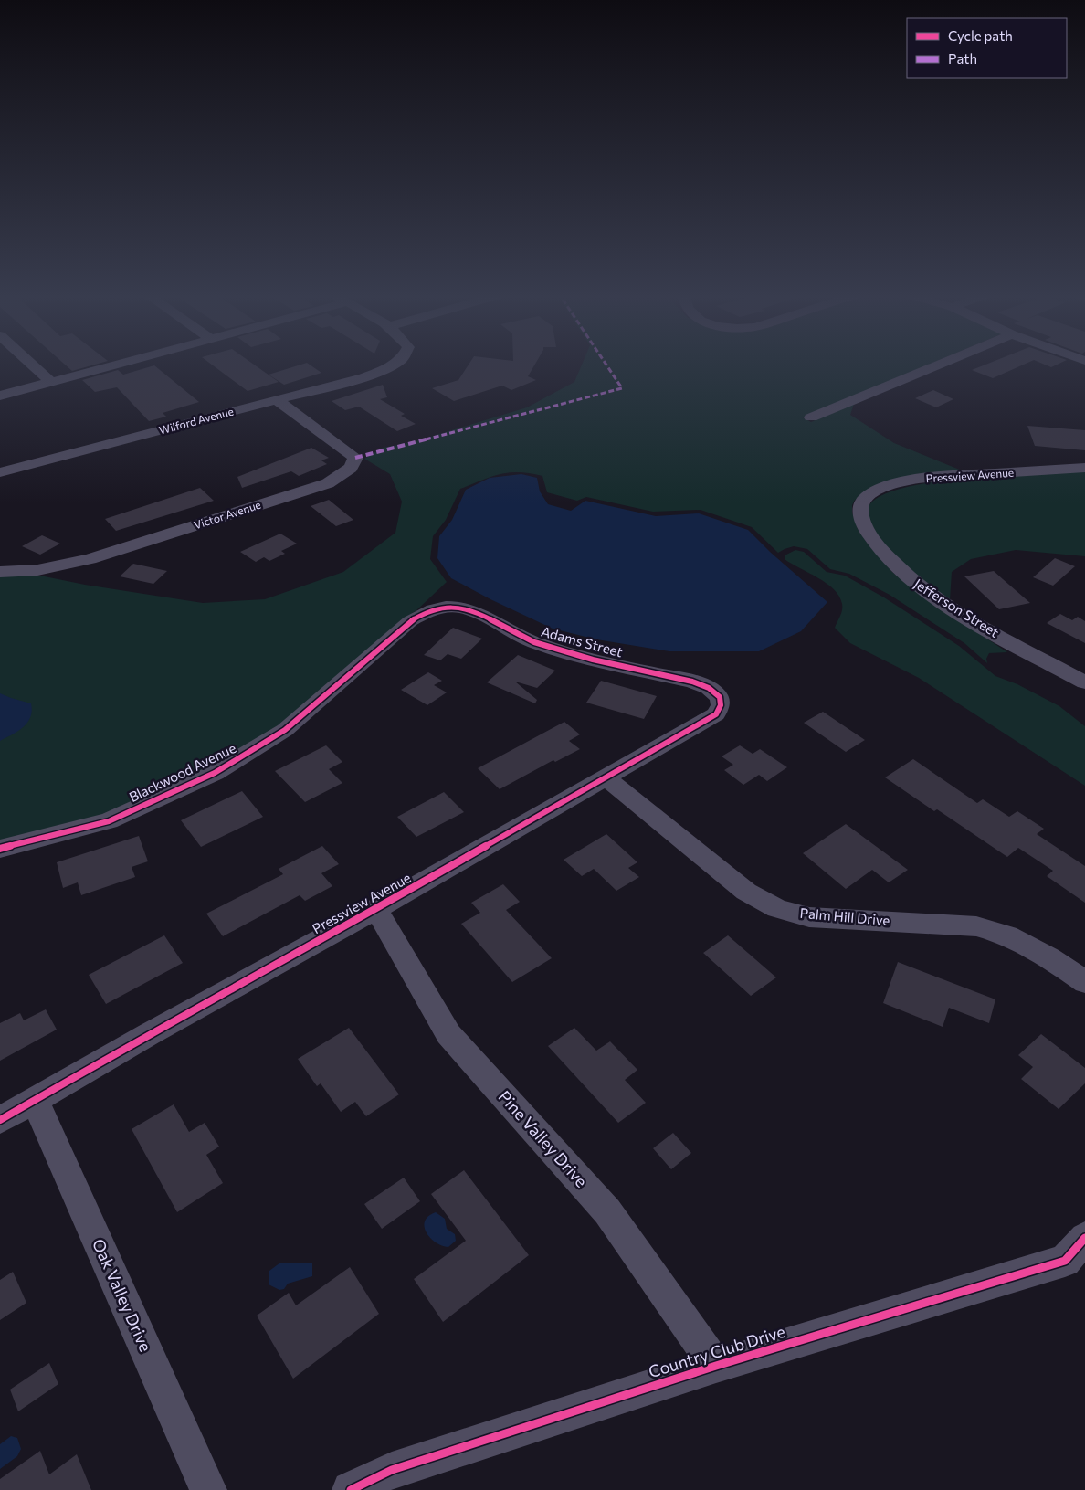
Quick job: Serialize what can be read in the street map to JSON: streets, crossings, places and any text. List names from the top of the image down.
{
  "streets": {
    "street": [
      "Wilford Avenue",
      "Pressview Avenue",
      "Victor Avenue",
      "Jefferson Street",
      "Adams Street",
      "Blackwood Avenue",
      "Palm Hill Drive",
      "Pine Valley Drive",
      "Oak Valley Drive",
      "Country Club Drive"
    ]
  },
  "crossings": [
    ["Wilford Avenue", "Victor Avenue"],
    ["Pressview Avenue", "Jefferson Street"],
    ["Pressview Avenue", "Adams Street"],
    ["Pressview Avenue", "Palm Hill Drive"],
    ["Pressview Avenue", "Pine Valley Drive"],
    ["Pressview Avenue", "Oak Valley Drive"],
    ["Adams Street", "Blackwood Avenue"],
    ["Pine Valley Drive", "Country Club Drive"]
  ],
  "legend": ["Cycle path", "Path"]
}
